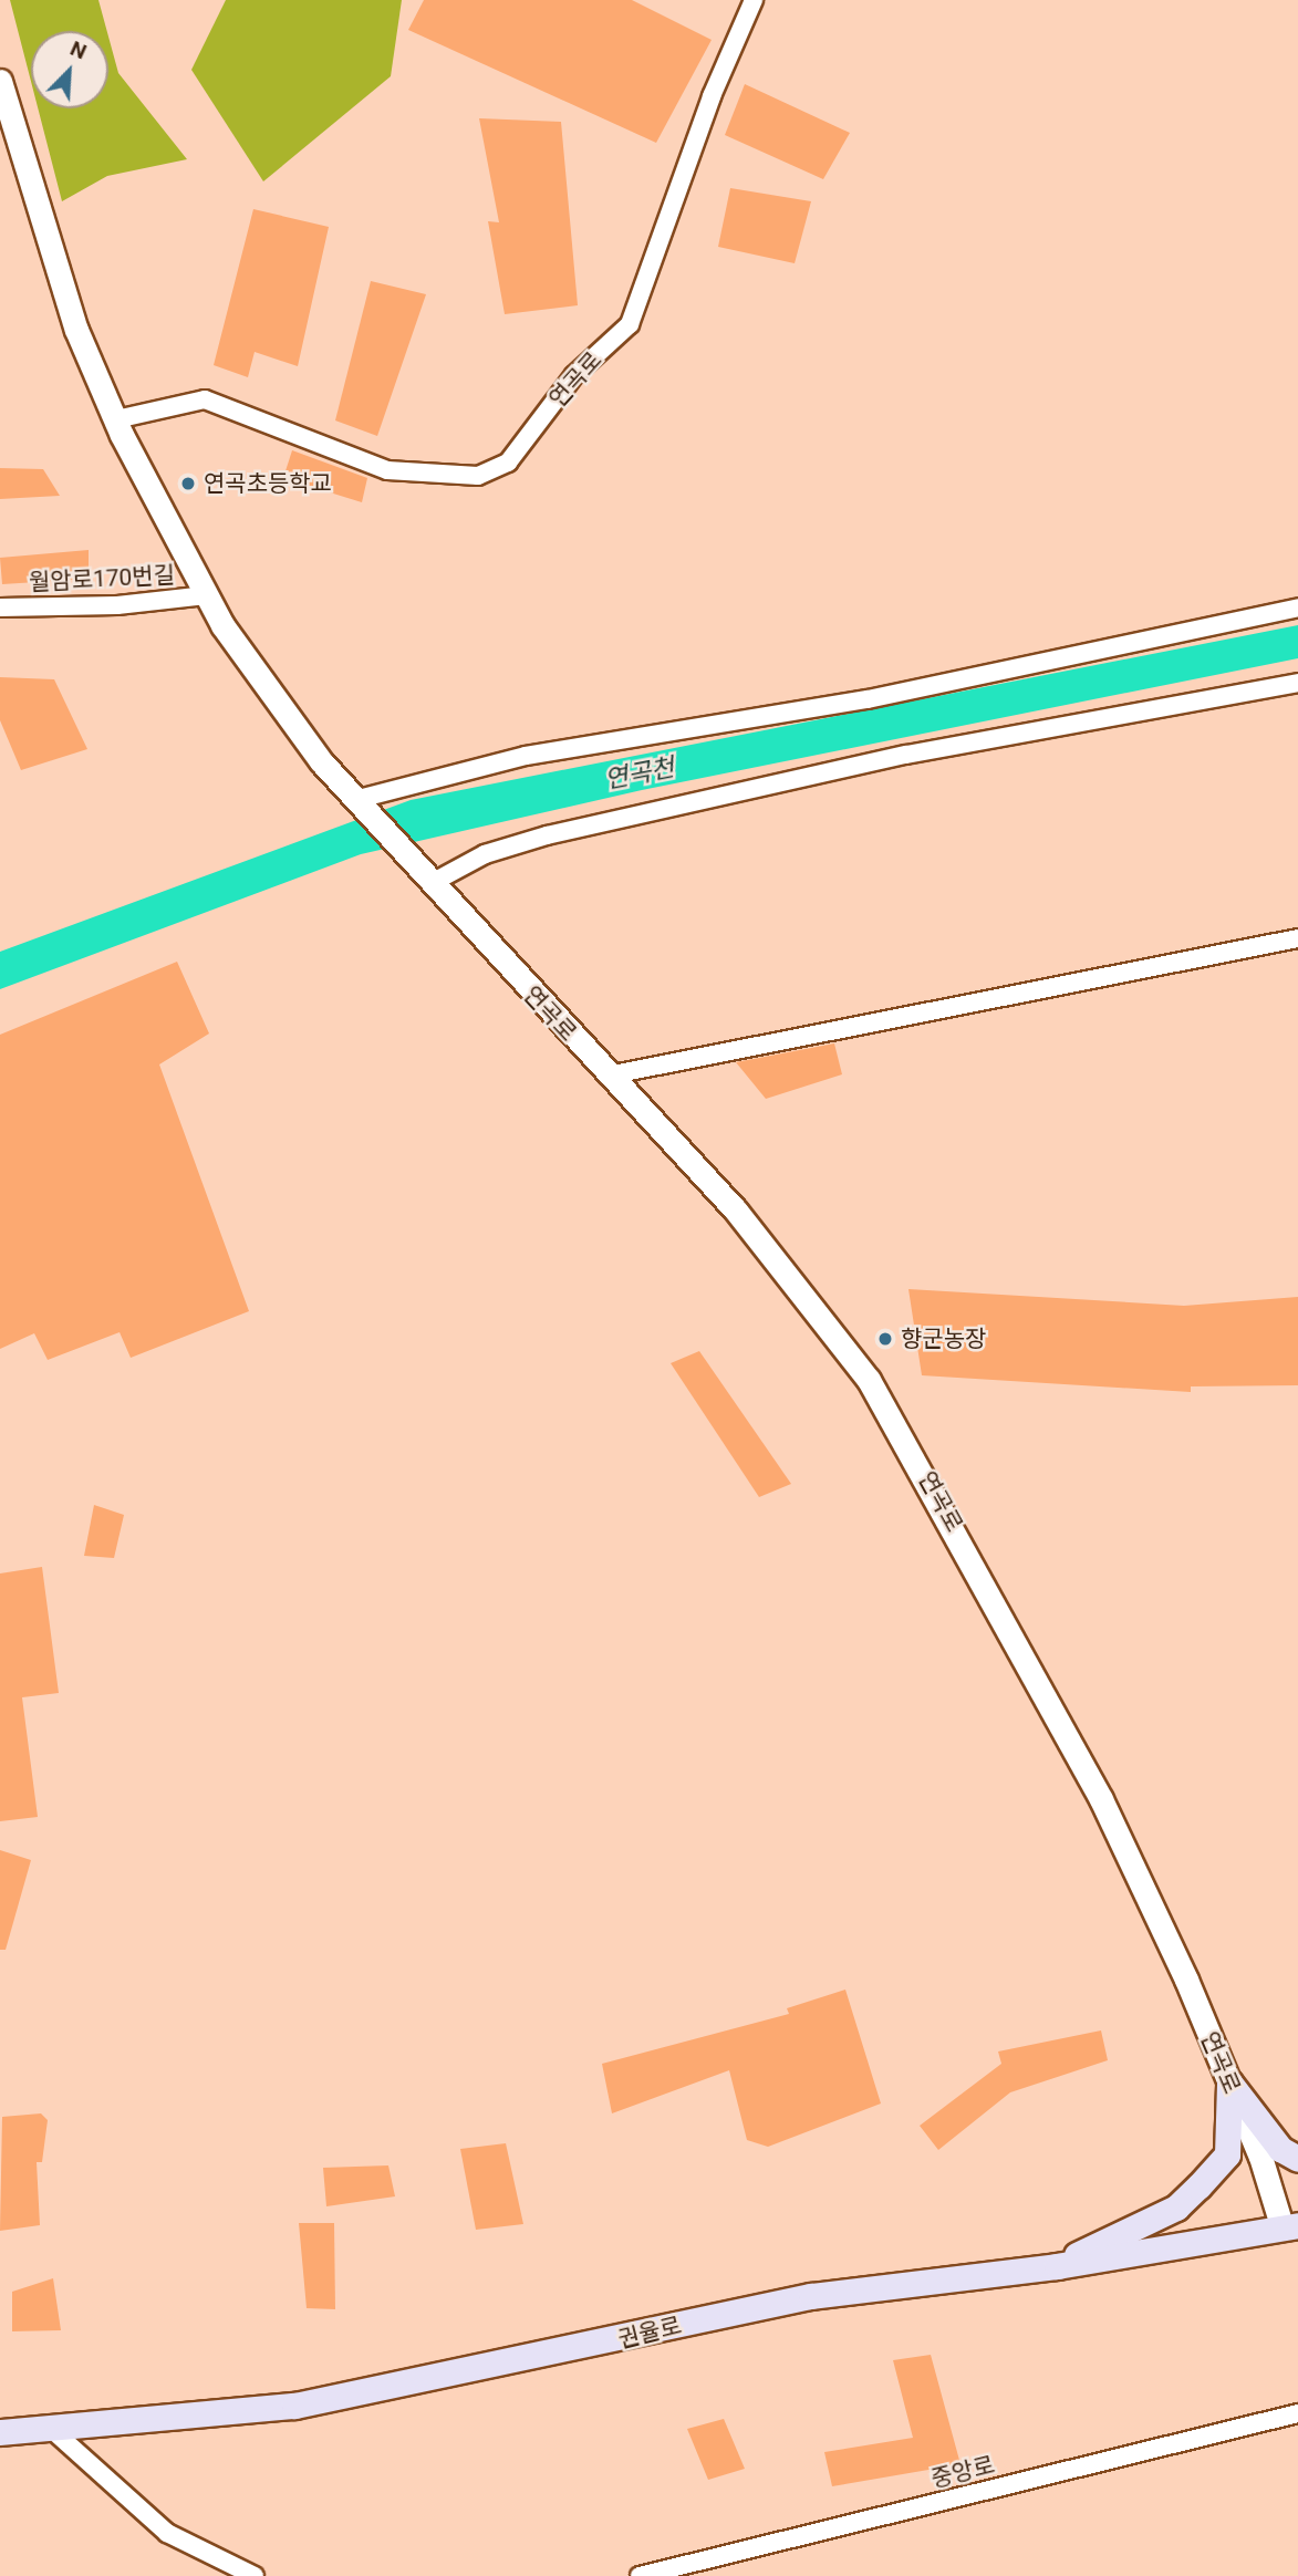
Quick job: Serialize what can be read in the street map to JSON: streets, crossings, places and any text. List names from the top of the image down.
{
  "streets": {
    "main road": ["권율로"],
    "street": ["연곡로", "월암로170번길", "중앙로"]
  },
  "crossings": [
    ["연곡로", "권율로"]
  ],
  "water": ["연곡천"],
  "places": ["연곡초등학교", "향군농장"],
  "north": "top right"
}
